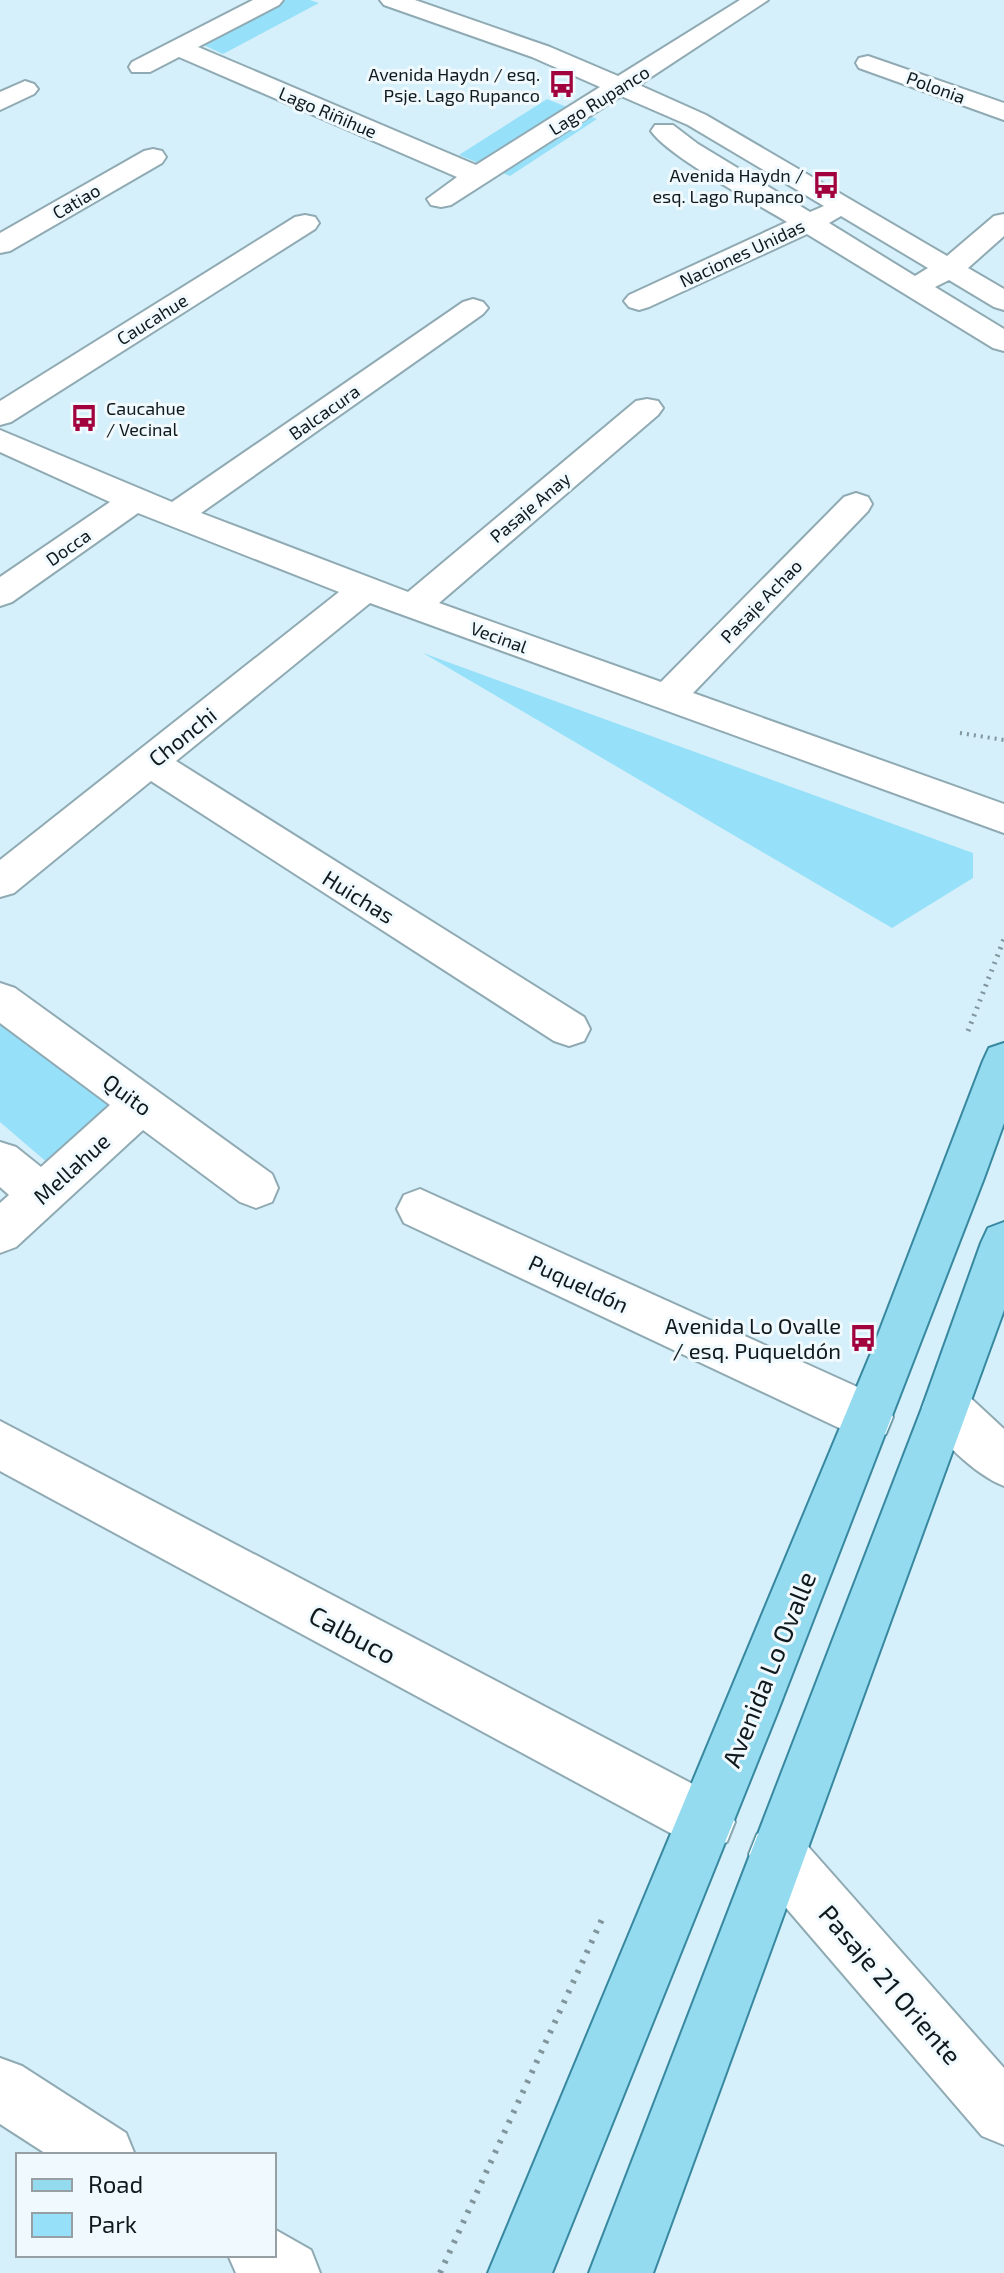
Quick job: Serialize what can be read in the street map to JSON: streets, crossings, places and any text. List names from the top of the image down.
{
  "streets": {
    "main road": ["Avenida Lo Ovalle"],
    "street": [
      "Polonia",
      "Lago Rupanco",
      "Lago Riñihue",
      "Catiao",
      "Naciones Unidas",
      "Caucahue",
      "Balcacura",
      "Pasaje Anay",
      "Docca",
      "Pasaje Achao",
      "Vecinal",
      "Chonchi",
      "Huichas",
      "Quito",
      "Mellahue",
      "Puqueldón",
      "Calbuco",
      "Pasaje 21 Oriente"
    ]
  },
  "crossings": [
    ["Lago Rupanco", "Lago Riñihue"],
    ["Balcacura", "Vecinal"],
    ["Pasaje Anay", "Vecinal"],
    ["Docca", "Vecinal"],
    ["Pasaje Achao", "Vecinal"],
    ["Vecinal", "Chonchi"],
    ["Chonchi", "Huichas"],
    ["Quito", "Mellahue"],
    ["Puqueldón", "Avenida Lo Ovalle"],
    ["Calbuco", "Avenida Lo Ovalle"]
  ],
  "places": {
    "bus stop": [
      "Avenida Haydn / esq. Psje. Lago Rupanco",
      "Avenida Haydn / esq. Lago Rupanco",
      "Caucahue / Vecinal",
      "Avenida Lo Ovalle / esq. Puqueldón"
    ]
  },
  "legend": ["Road", "Park"]
}
